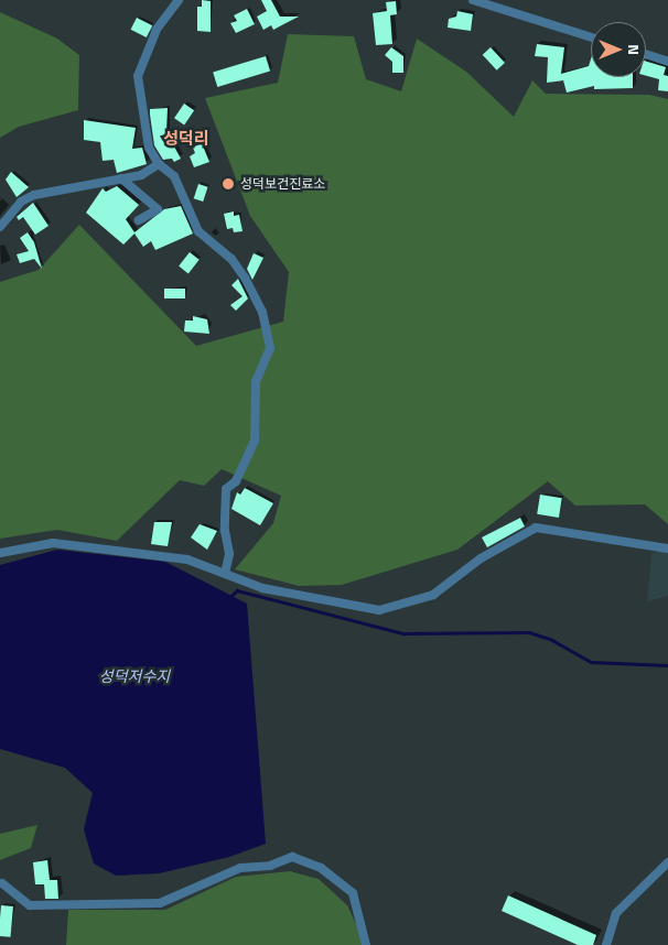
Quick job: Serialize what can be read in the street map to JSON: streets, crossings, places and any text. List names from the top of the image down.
{
  "districts": ["성덕리"],
  "water": ["성덕저수지"],
  "places": ["성덕보건진료소"],
  "north": "right"
}
